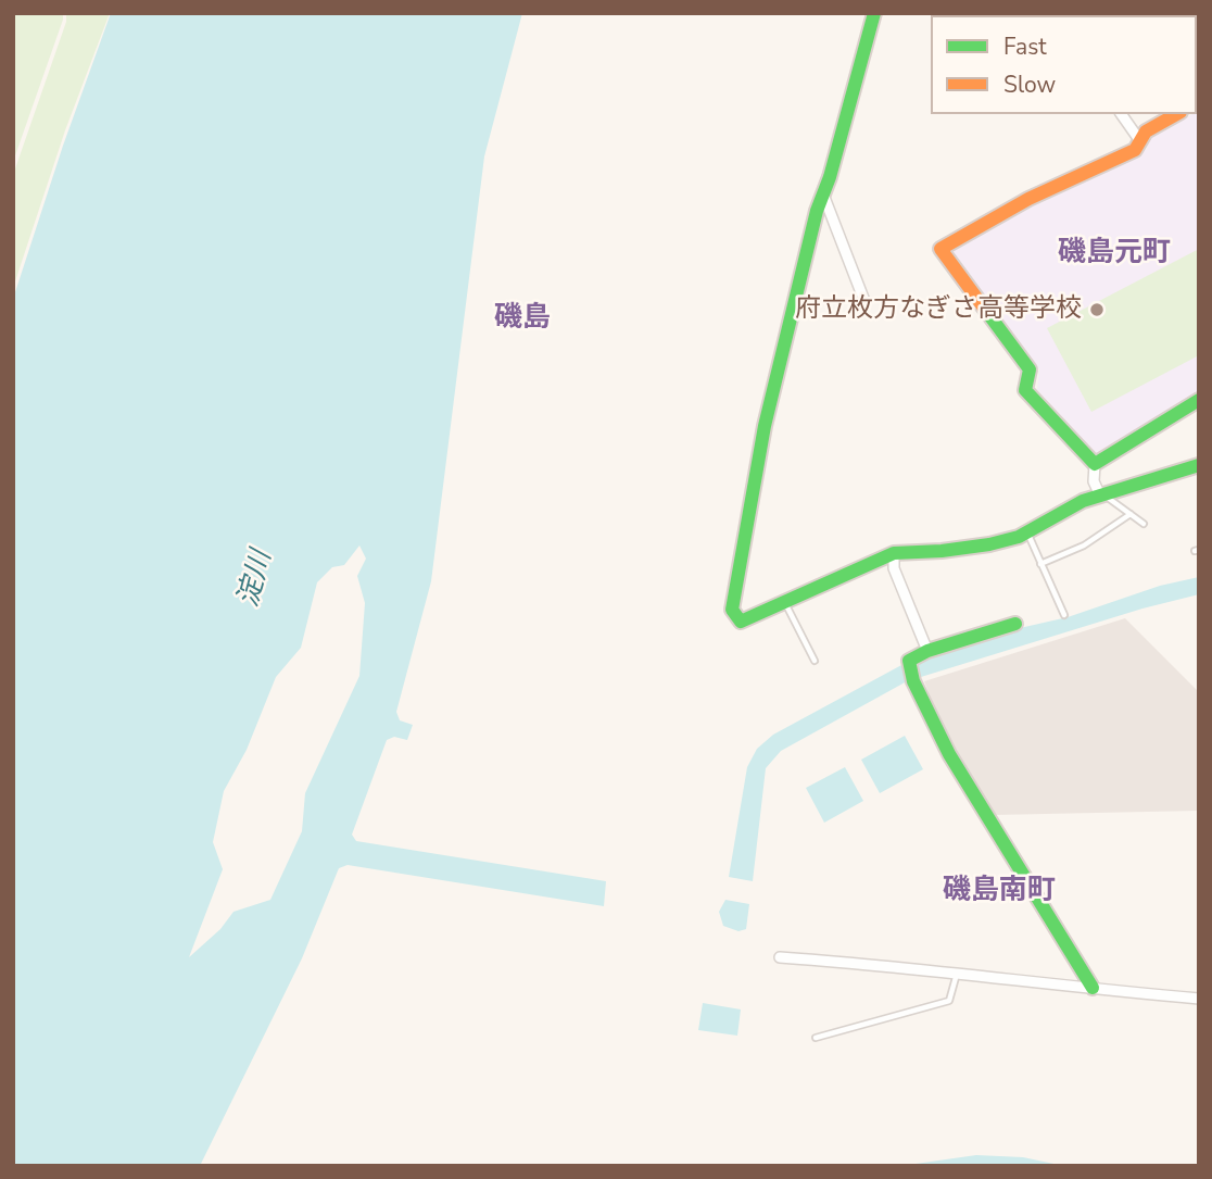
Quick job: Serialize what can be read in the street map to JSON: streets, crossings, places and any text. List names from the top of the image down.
{
  "districts": ["磯島元町", "磯島", "磯島南町"],
  "water": ["淀川"],
  "places": ["府立枚方なぎさ高等学校"],
  "legend": ["Fast", "Slow"]
}
